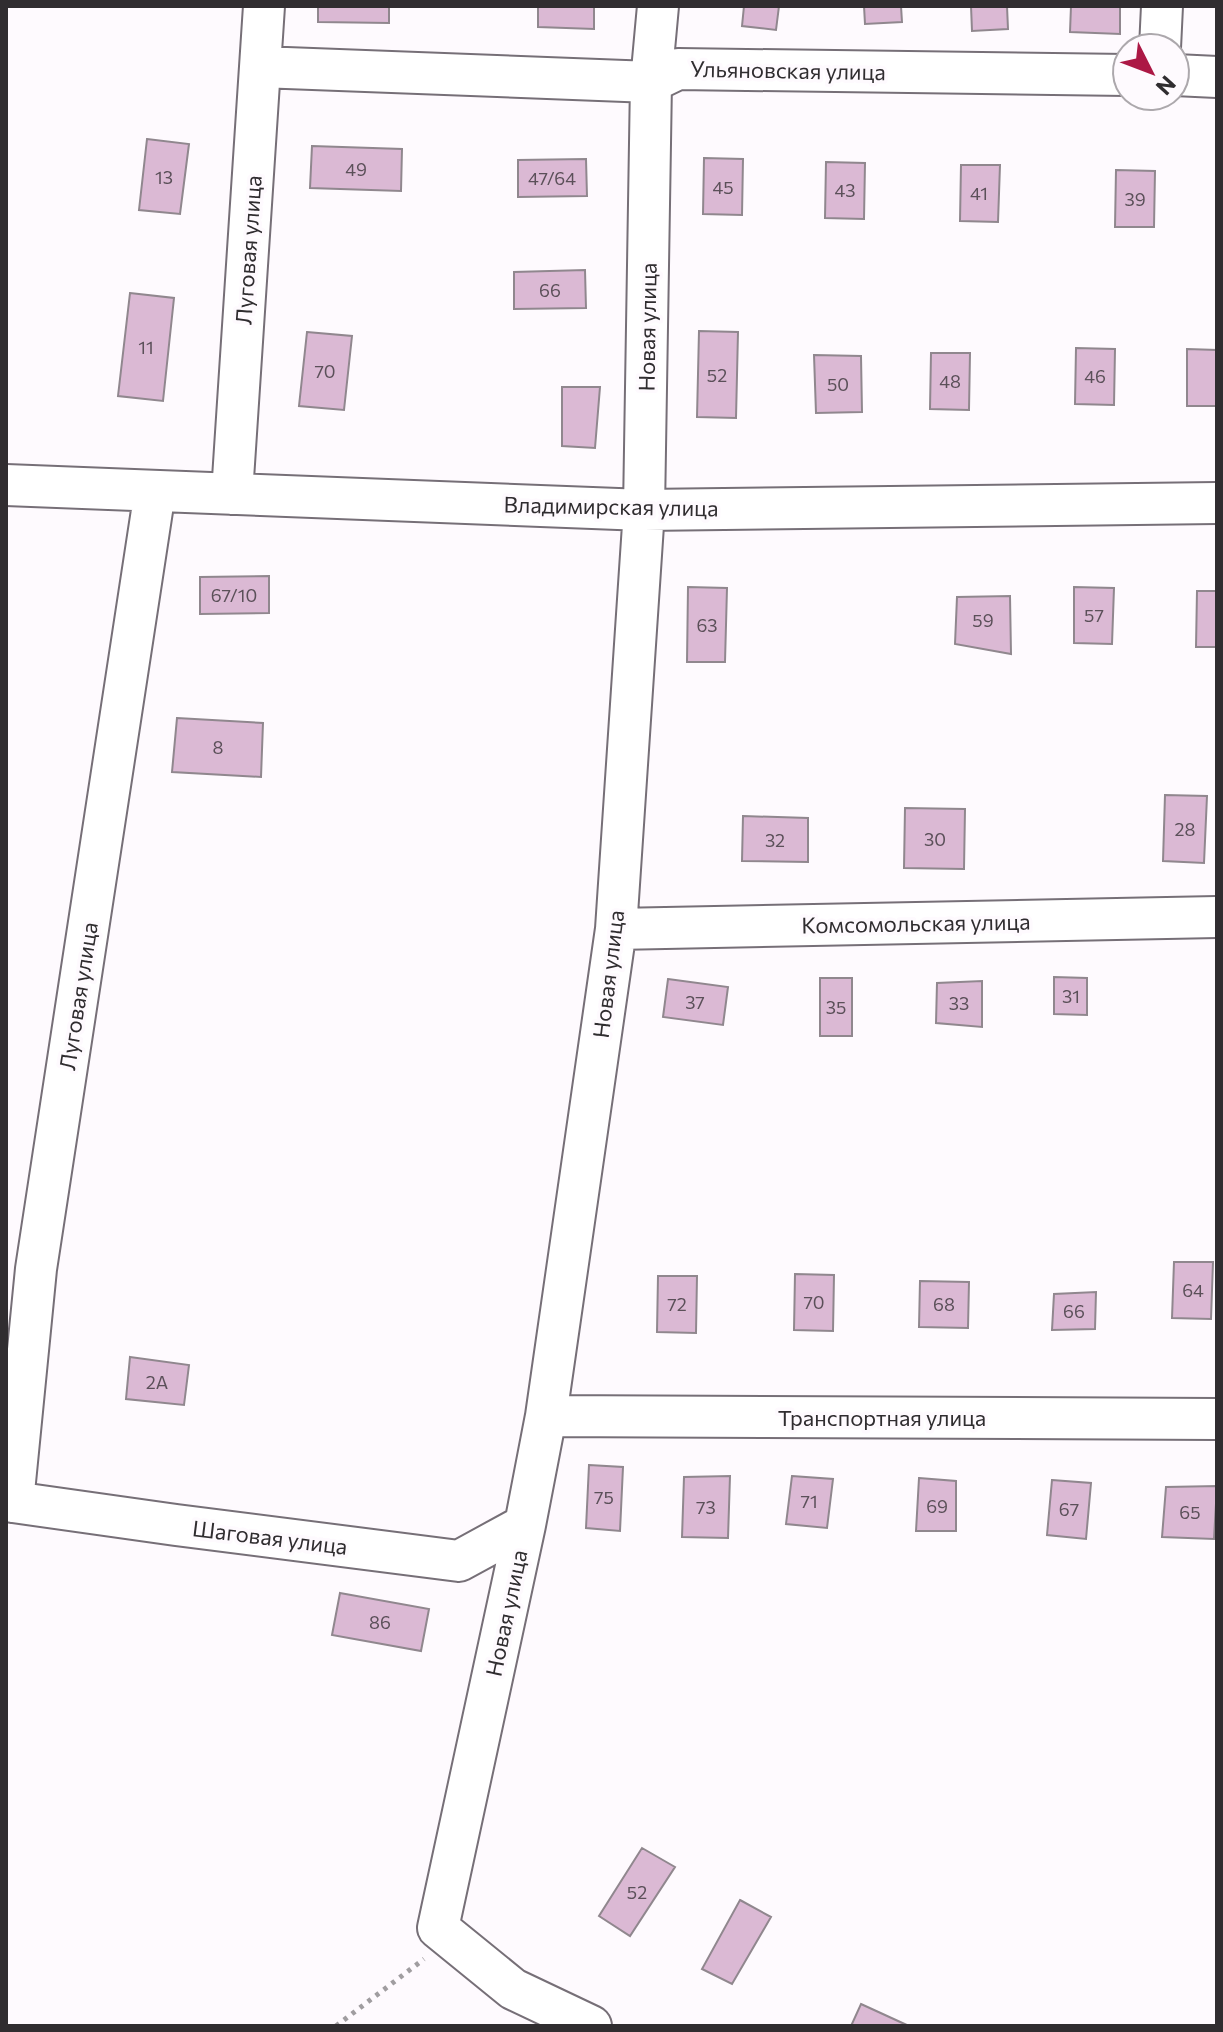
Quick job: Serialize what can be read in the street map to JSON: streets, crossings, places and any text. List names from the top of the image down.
{
  "streets": {
    "street": [
      "Ульяновская улица",
      "Луговая улица",
      "Новая улица",
      "Владимирская улица",
      "Комсомольская улица",
      "Транспортная улица",
      "Шаговая улица"
    ]
  },
  "crossings": [
    ["Ульяновская улица", "Луговая улица"],
    ["Ульяновская улица", "Новая улица"],
    ["Луговая улица", "Владимирская улица"],
    ["Луговая улица", "Шаговая улица"],
    ["Новая улица", "Владимирская улица"],
    ["Новая улица", "Комсомольская улица"],
    ["Новая улица", "Транспортная улица"],
    ["Новая улица", "Шаговая улица"]
  ],
  "house_numbers": [
    "49",
    "13",
    "47/64",
    "45",
    "43",
    "41",
    "39",
    "66",
    "11",
    "70",
    "52",
    "46",
    "48",
    "50",
    "67/10",
    "57",
    "59",
    "63",
    "8",
    "28",
    "30",
    "32",
    "31",
    "37",
    "33",
    "35",
    "64",
    "70",
    "72",
    "68",
    "66",
    "2А",
    "75",
    "71",
    "69",
    "73",
    "67",
    "65",
    "86",
    "52"
  ],
  "north": "bottom right"
}
